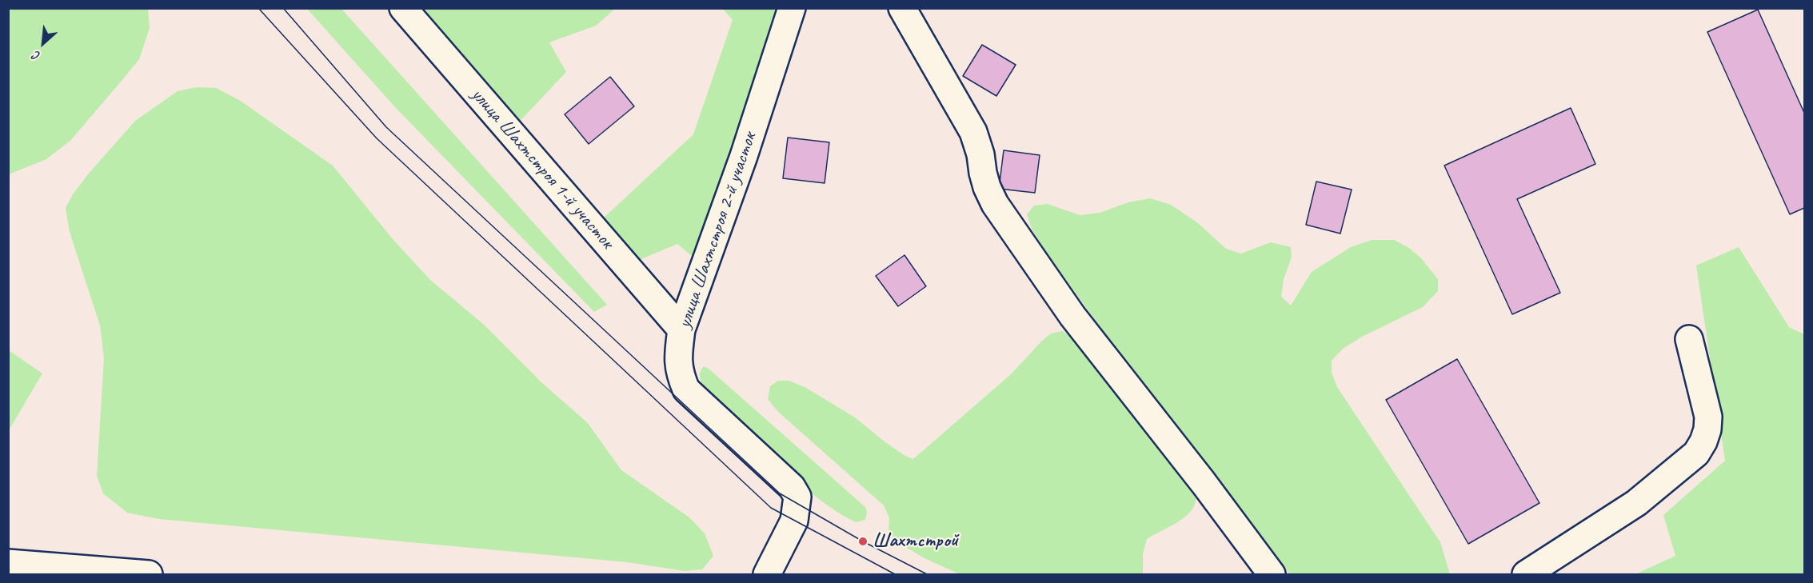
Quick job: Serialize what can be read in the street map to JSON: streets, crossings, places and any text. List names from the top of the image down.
{
  "streets": {
    "street": ["улица Шахтстроя 1-й участок", "улица Шахтстроя 2-й участок"]
  },
  "crossings": [
    ["улица Шахтстроя 1-й участок", "улица Шахтстроя 2-й участок"]
  ],
  "places": ["Шахтстрой"],
  "north": "bottom left"
}
